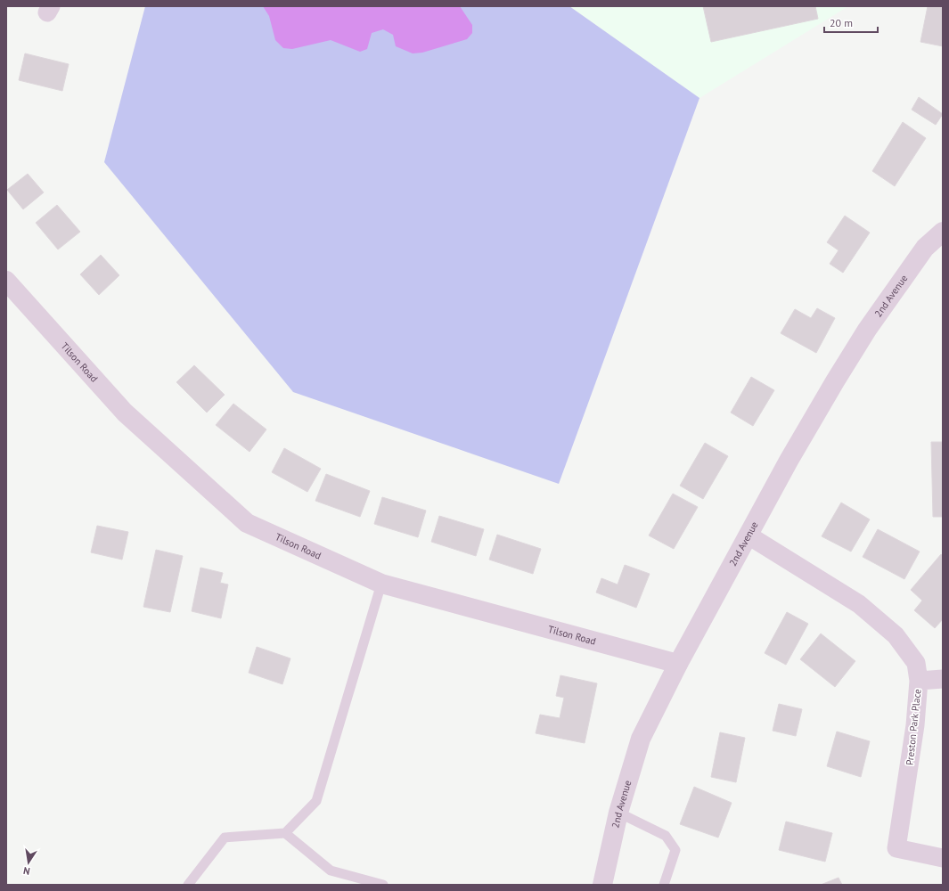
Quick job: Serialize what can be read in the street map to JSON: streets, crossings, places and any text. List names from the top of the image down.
{
  "streets": {
    "street": ["2nd Avenue", "Tilson Road", "Preston Park Place"]
  },
  "crossings": [
    ["2nd Avenue", "Tilson Road"],
    ["2nd Avenue", "Preston Park Place"]
  ],
  "scale_bar": "20 m",
  "north": "bottom"
}
